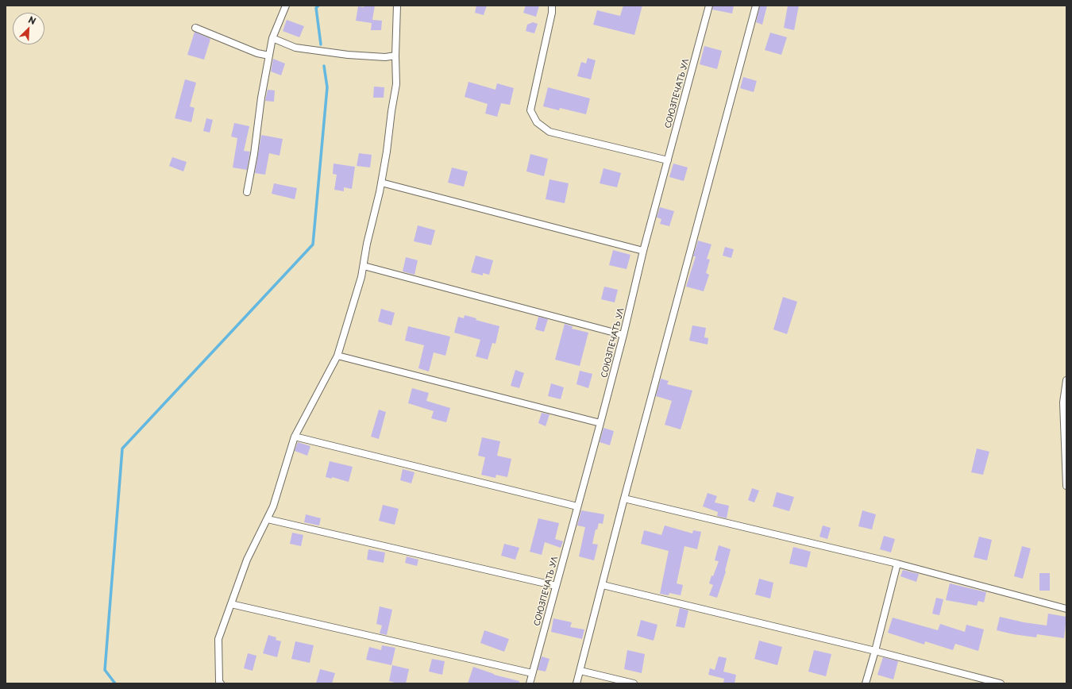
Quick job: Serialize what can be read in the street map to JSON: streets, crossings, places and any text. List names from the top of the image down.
{
  "streets": {
    "street": ["СОЮЗПЕЧАТЬ УЛ"]
  },
  "north": "top right"
}
